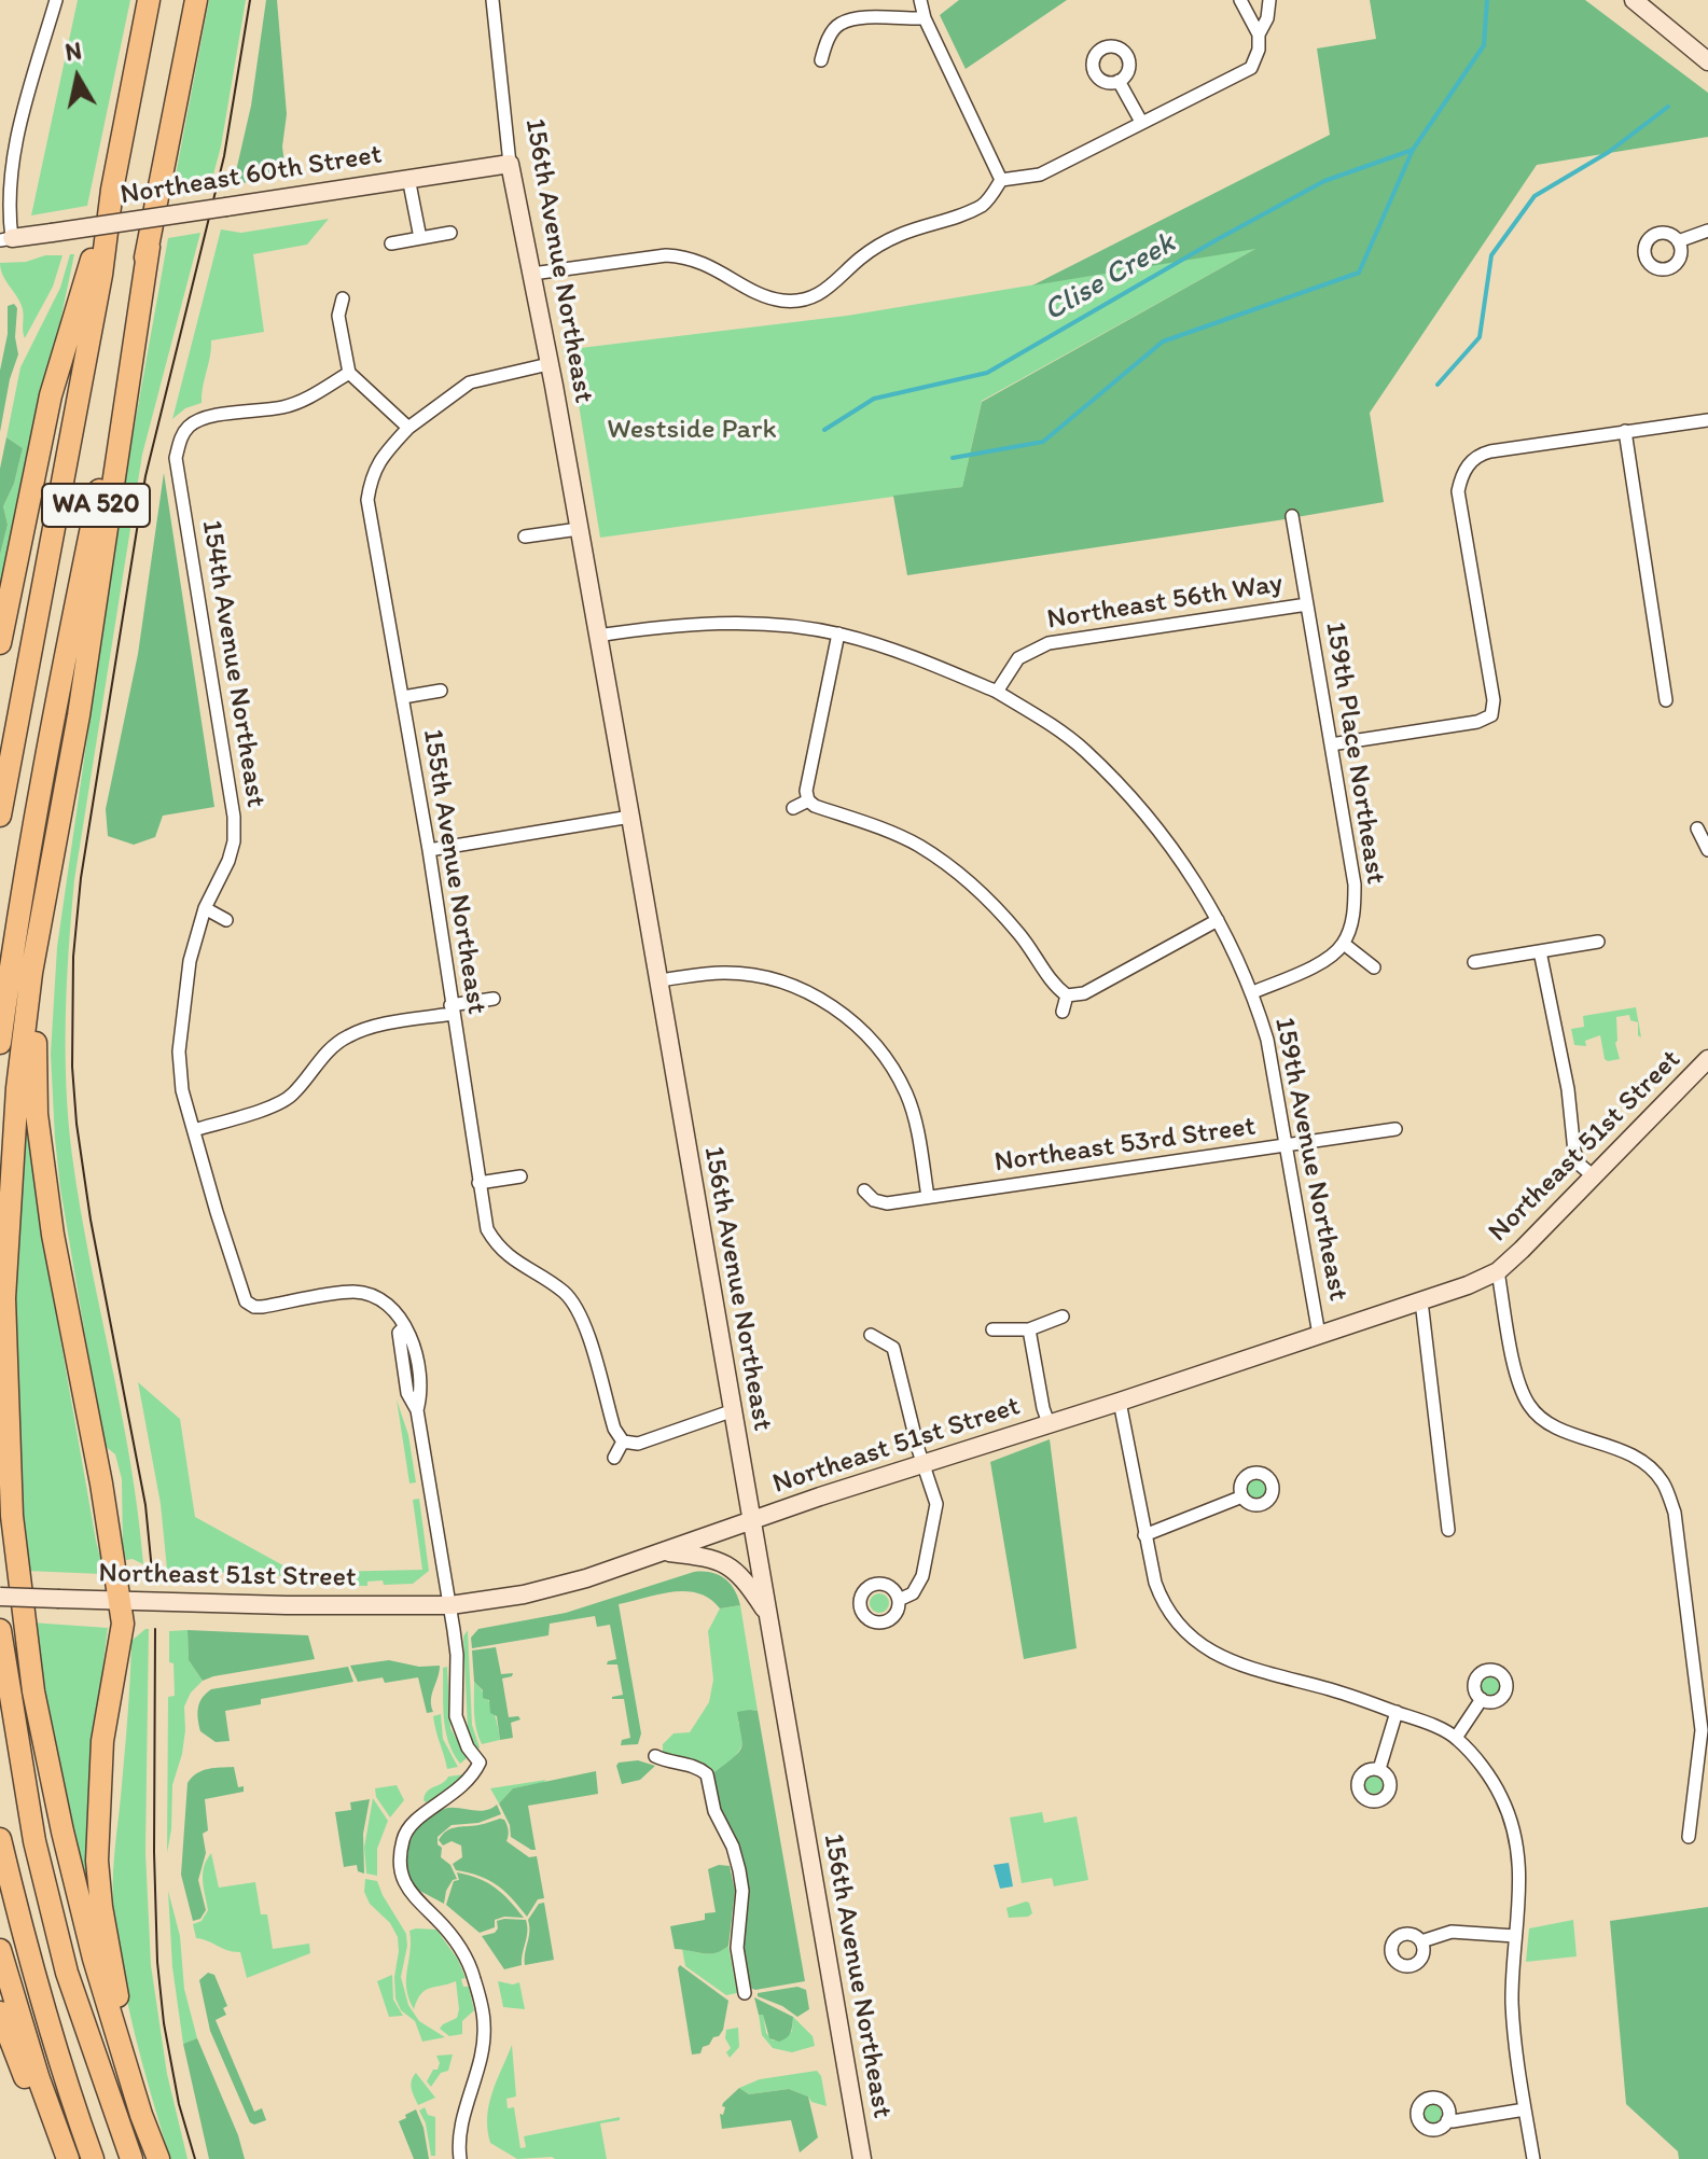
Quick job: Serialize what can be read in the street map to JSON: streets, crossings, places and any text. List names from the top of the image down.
{
  "streets": {
    "highway": ["WA 520"],
    "main road": ["Northeast 60th Street", "156th Avenue Northeast", "Northeast 51st Street"],
    "street": [
      "Northeast 56th Way",
      "154th Avenue Northeast",
      "159th Place Northeast",
      "155th Avenue Northeast",
      "Northeast 53rd Street",
      "159th Avenue Northeast"
    ]
  },
  "crossings": [
    ["Northeast 60th Street", "156th Avenue Northeast"],
    ["156th Avenue Northeast", "155th Avenue Northeast"],
    ["156th Avenue Northeast", "Northeast 51st Street"],
    ["Northeast 56th Way", "159th Place Northeast"],
    ["Northeast 56th Way", "159th Avenue Northeast"],
    ["154th Avenue Northeast", "Northeast 51st Street"],
    ["Northeast 53rd Street", "159th Avenue Northeast"],
    ["Northeast 51st Street", "159th Avenue Northeast"]
  ],
  "water": ["Clise Creek"],
  "parks": ["Westside Park"],
  "north": "top"
}
